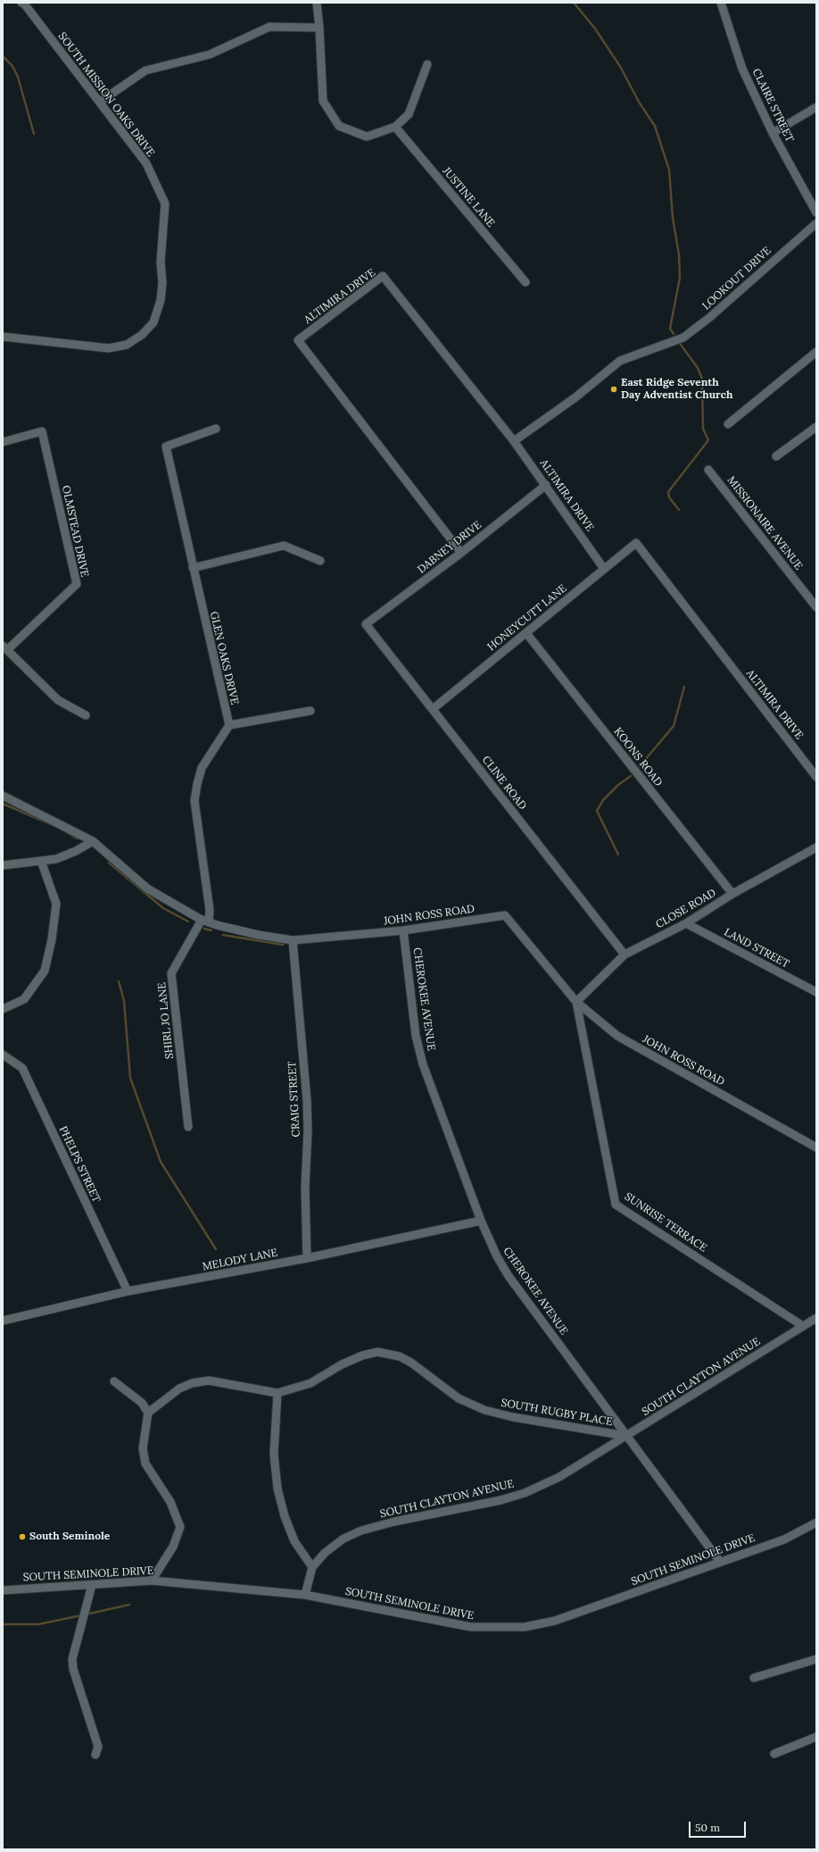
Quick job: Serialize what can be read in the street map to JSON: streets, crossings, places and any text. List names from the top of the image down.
{
  "streets": {
    "street": [
      "SOUTH MISSION OAKS DRIVE",
      "CLAIRE STREET",
      "JUSTINE LANE",
      "LOOKOUT DRIVE",
      "ALTIMIRA DRIVE",
      "MISSIONAIRE AVENUE",
      "OLMSTEAD DRIVE",
      "DABNEY DRIVE",
      "HONEYCUTT LANE",
      "GLEN OAKS DRIVE",
      "KOONS ROAD",
      "CLINE ROAD",
      "CLOSE ROAD",
      "JOHN ROSS ROAD",
      "LAND STREET",
      "CHEROKEE AVENUE",
      "SHIRL JO LANE",
      "CRAIG STREET",
      "PHELPS STREET",
      "SUNRISE TERRACE",
      "MELODY LANE",
      "SOUTH CLAYTON AVENUE",
      "SOUTH RUGBY PLACE",
      "SOUTH SEMINOLE DRIVE"
    ]
  },
  "crossings": [
    ["LOOKOUT DRIVE", "ALTIMIRA DRIVE"],
    ["ALTIMIRA DRIVE", "DABNEY DRIVE"],
    ["ALTIMIRA DRIVE", "HONEYCUTT LANE"],
    ["DABNEY DRIVE", "CLINE ROAD"],
    ["HONEYCUTT LANE", "KOONS ROAD"],
    ["HONEYCUTT LANE", "CLINE ROAD"],
    ["KOONS ROAD", "CLOSE ROAD"],
    ["CLINE ROAD", "CLOSE ROAD"],
    ["CLOSE ROAD", "JOHN ROSS ROAD"],
    ["CLOSE ROAD", "LAND STREET"],
    ["CLOSE ROAD", "SUNRISE TERRACE"],
    ["JOHN ROSS ROAD", "CHEROKEE AVENUE"],
    ["JOHN ROSS ROAD", "SHIRL JO LANE"],
    ["JOHN ROSS ROAD", "CRAIG STREET"],
    ["JOHN ROSS ROAD", "SUNRISE TERRACE"],
    ["CHEROKEE AVENUE", "MELODY LANE"],
    ["CHEROKEE AVENUE", "SOUTH CLAYTON AVENUE"],
    ["CHEROKEE AVENUE", "SOUTH RUGBY PLACE"],
    ["CHEROKEE AVENUE", "SOUTH SEMINOLE DRIVE"],
    ["CRAIG STREET", "MELODY LANE"],
    ["PHELPS STREET", "MELODY LANE"],
    ["SUNRISE TERRACE", "SOUTH CLAYTON AVENUE"],
    ["SOUTH CLAYTON AVENUE", "SOUTH RUGBY PLACE"],
    ["SOUTH CLAYTON AVENUE", "SOUTH SEMINOLE DRIVE"]
  ],
  "places": ["East Ridge Seventh Day Adventist Church", "South Seminole"],
  "scale_bar": "50 m"
}
